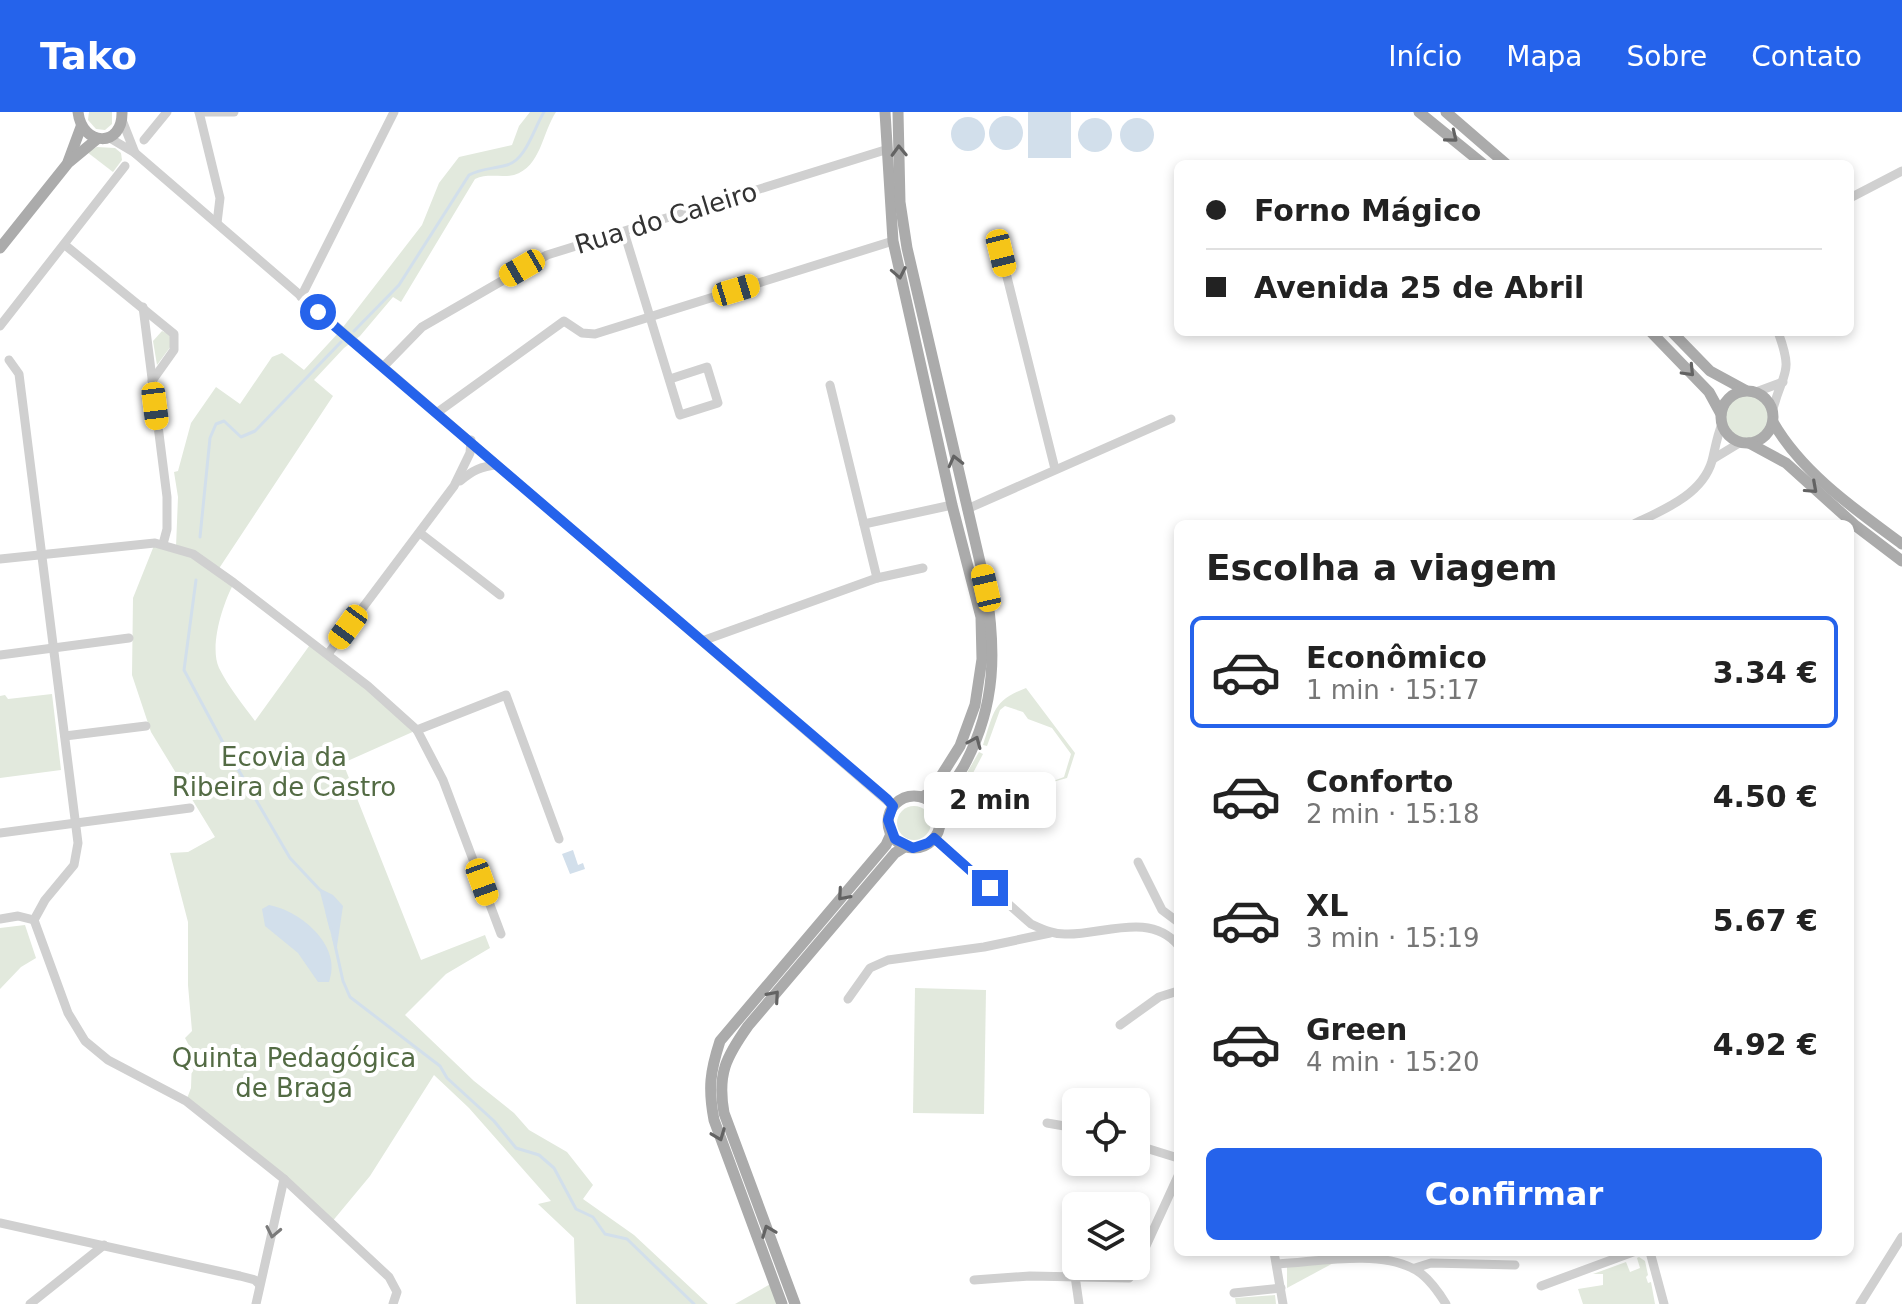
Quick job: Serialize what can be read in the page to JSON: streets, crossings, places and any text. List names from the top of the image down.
{
  "streets": {
    "street": ["Rua do Caleiro"]
  },
  "parks": ["Ecovia da Ribeira de Castro", "Quinta Pedagógica de Braga"],
  "page": {
    "header": "Tako",
    "nav": [
      "Início",
      "Mapa",
      "Sobre",
      "Contato"
    ],
    "banner": ["Forno Mágico", "Avenida 25 de Abril"],
    "heading": "Escolha a viagem",
    "list": [
      {
        "name": "Econômico",
        "note": "1 min · 15:17",
        "value": "3.34 €"
      },
      {
        "name": "Conforto",
        "note": "2 min · 15:18",
        "value": "4.50 €"
      },
      {
        "name": "XL",
        "note": "3 min · 15:19",
        "value": "5.67 €"
      },
      {
        "name": "Green",
        "note": "4 min · 15:20",
        "value": "4.92 €"
      }
    ],
    "bubble": "2 min",
    "buttons": "Confirmar"
  }
}
